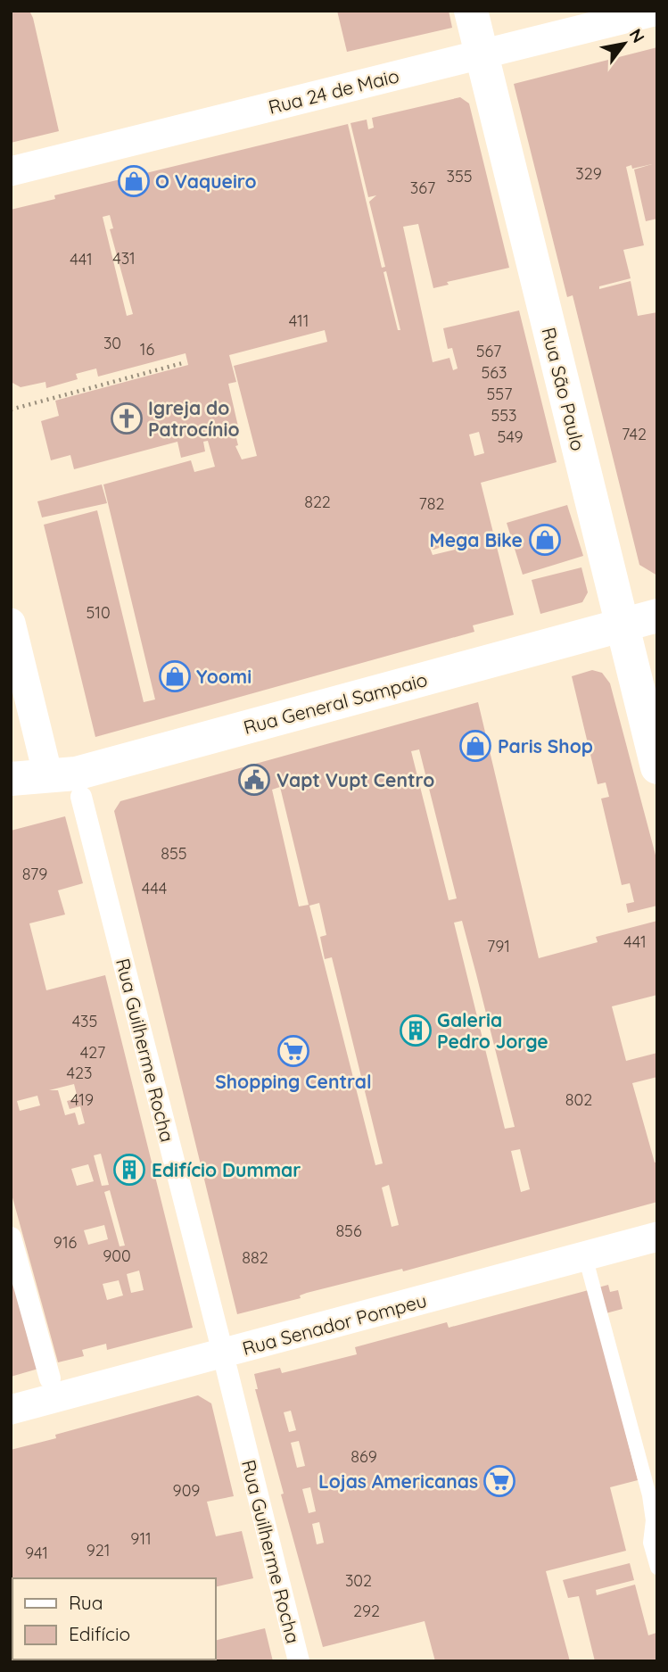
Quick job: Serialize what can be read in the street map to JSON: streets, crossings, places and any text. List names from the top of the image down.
{
  "streets": {
    "main road": ["Rua São Paulo", "Rua General Sampaio"],
    "street": ["Rua 24 de Maio", "Rua Guilherme Rocha", "Rua Senador Pompeu"]
  },
  "crossings": [
    ["Rua 24 de Maio", "Rua São Paulo"],
    ["Rua São Paulo", "Rua General Sampaio"]
  ],
  "places": {
    "shop": [
      "O Vaqueiro",
      "Mega Bike",
      "Yoomi",
      "Paris Shop"
    ],
    "church": ["Igreja do Patrocínio"],
    "public building": ["Vapt Vupt Centro"],
    "building": ["Galeria Pedro Jorge", "Edifício Dummar"],
    "supermarket": ["Shopping Central", "Lojas Americanas"]
  },
  "house_numbers": [
    "329",
    "355",
    "367",
    "431",
    "441",
    "411",
    "30",
    "16",
    "567",
    "563",
    "557",
    "553",
    "742",
    "549",
    "822",
    "782",
    "510",
    "855",
    "879",
    "444",
    "441",
    "791",
    "435",
    "427",
    "423",
    "419",
    "802",
    "856",
    "916",
    "900",
    "882",
    "869",
    "909",
    "911",
    "921",
    "941",
    "302",
    "292"
  ],
  "legend": ["Rua", "Edifício"],
  "north": "top right"
}
